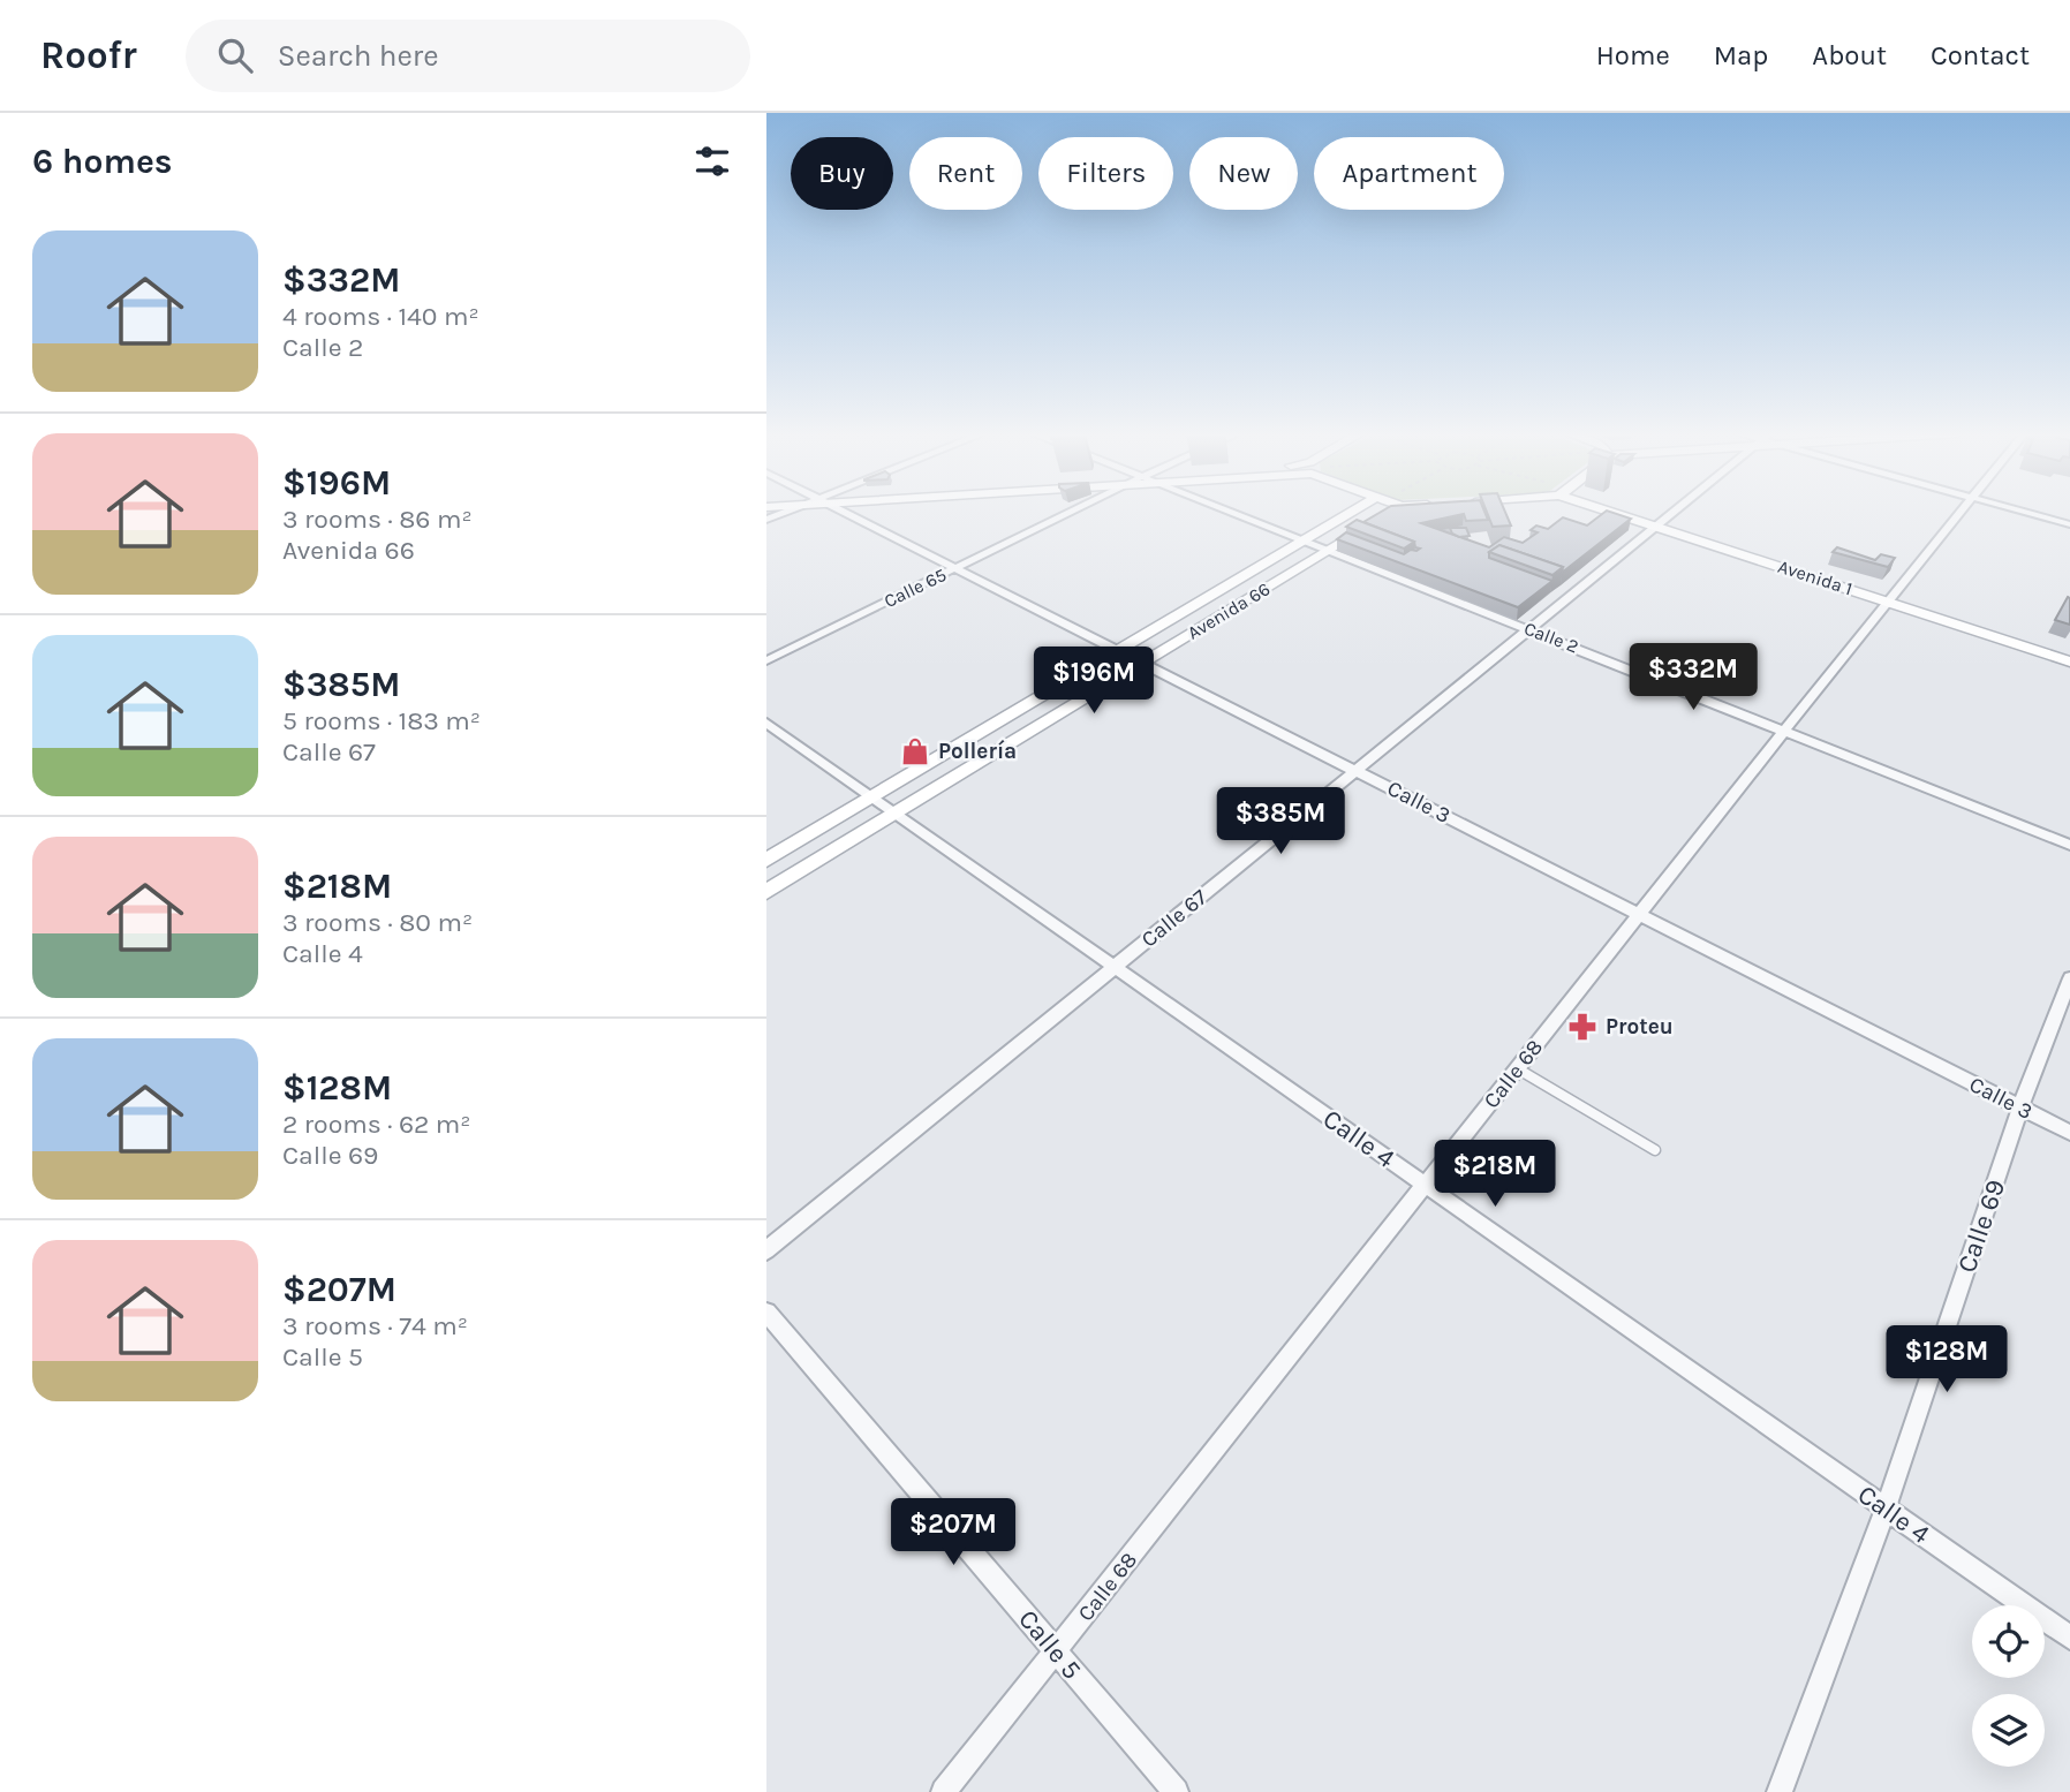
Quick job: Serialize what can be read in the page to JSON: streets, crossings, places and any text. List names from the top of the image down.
{
  "streets": {
    "main road": ["Avenida 1", "Avenida 66"],
    "street": [
      "Calle 65",
      "Calle 2",
      "Calle 3",
      "Calle 67",
      "Calle 68",
      "Calle 4",
      "Calle 69",
      "Calle 5"
    ]
  },
  "crossings": [
    ["Avenida 1", "Calle 67"],
    ["Avenida 1", "Calle 68"],
    ["Calle 65", "Calle 3"],
    ["Avenida 66", "Calle 2"],
    ["Avenida 66", "Calle 3"],
    ["Avenida 66", "Calle 4"],
    ["Calle 2", "Calle 67"],
    ["Calle 2", "Calle 68"],
    ["Calle 3", "Calle 67"],
    ["Calle 3", "Calle 68"],
    ["Calle 3", "Calle 69"],
    ["Calle 67", "Calle 4"],
    ["Calle 68", "Calle 4"],
    ["Calle 68", "Calle 5"],
    ["Calle 4", "Calle 69"]
  ],
  "places": {
    "shop": ["Pollería"],
    "pharmacy": ["Proteu"]
  },
  "page": {
    "header": "Roofr",
    "search": "Search here",
    "nav": [
      "Home",
      "Map",
      "About",
      "Contact"
    ],
    "heading": "6 homes",
    "chip": [
      "Buy",
      "Rent",
      "Filters",
      "New",
      "Apartment"
    ],
    "list": [
      {
        "name": "$332M",
        "note": "4 rooms · 140 m² · Calle 2"
      },
      {
        "name": "$196M",
        "note": "3 rooms · 86 m² · Avenida 66"
      },
      {
        "name": "$385M",
        "note": "5 rooms · 183 m² · Calle 67"
      },
      {
        "name": "$218M",
        "note": "3 rooms · 80 m² · Calle 4"
      },
      {
        "name": "$128M",
        "note": "2 rooms · 62 m² · Calle 69"
      },
      {
        "name": "$207M",
        "note": "3 rooms · 74 m² · Calle 5"
      }
    ],
    "price": [
      "$332M",
      "$196M",
      "$385M",
      "$218M",
      "$128M",
      "$207M"
    ]
  }
}
